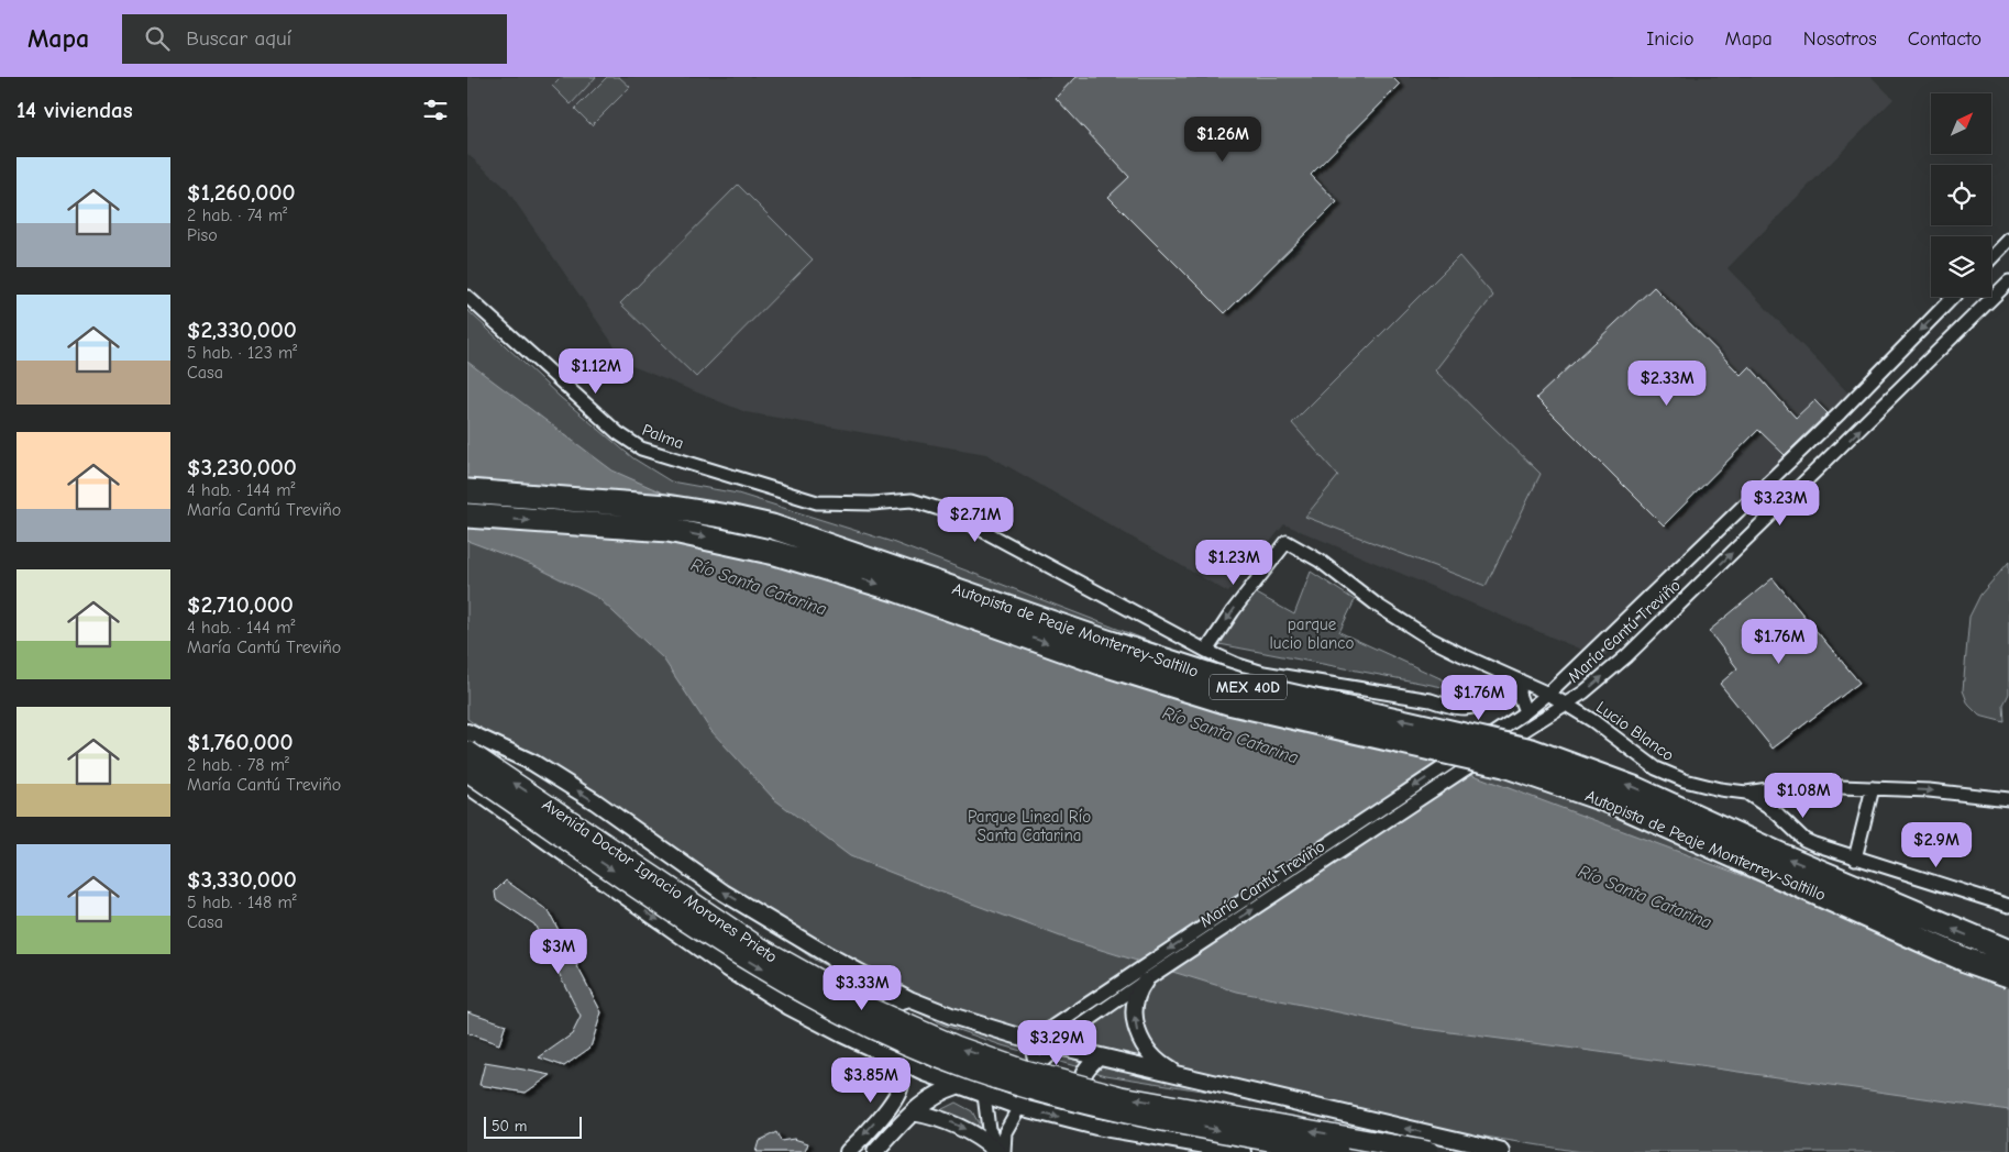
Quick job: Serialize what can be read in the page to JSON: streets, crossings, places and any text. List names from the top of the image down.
{
  "streets": {
    "highway": ["Autopista de Peaje Monterrey-Saltillo", "MEX 40D"],
    "main road": ["Avenida Doctor Ignacio Morones Prieto"],
    "street": ["Palma", "María Cantú Treviño", "Lucio Blanco"]
  },
  "crossings": [
    ["Palma", "Lucio Blanco"],
    ["María Cantú Treviño", "Lucio Blanco"]
  ],
  "water": ["Río Santa Catarina"],
  "parks": ["parque lucio blanco", "Parque Lineal Río Santa Catarina"],
  "scale_bar": "50 m",
  "north": "top right",
  "page": {
    "header": "Mapa",
    "search": "Buscar aquí",
    "nav": [
      "Inicio",
      "Mapa",
      "Nosotros",
      "Contacto"
    ],
    "heading": "14 viviendas",
    "price": [
      "$1.26M",
      "$1.12M",
      "$2.33M",
      "$3.23M",
      "$2.71M",
      "$1.23M",
      "$1.76M",
      "$1.76M",
      "$1.08M",
      "$2.9M",
      "$3M",
      "$3.33M",
      "$3.29M",
      "$3.85M"
    ],
    "list": [
      {
        "name": "$1,260,000",
        "note": "2 hab. · 74 m² · Piso"
      },
      {
        "name": "$2,330,000",
        "note": "5 hab. · 123 m² · Casa"
      },
      {
        "name": "$3,230,000",
        "note": "4 hab. · 144 m² · María Cantú Treviño"
      },
      {
        "name": "$2,710,000",
        "note": "4 hab. · 144 m² · María Cantú Treviño"
      },
      {
        "name": "$1,760,000",
        "note": "2 hab. · 78 m² · María Cantú Treviño"
      },
      {
        "name": "$3,330,000",
        "note": "5 hab. · 148 m² · Casa"
      }
    ],
    "scale": "50 m"
  }
}
